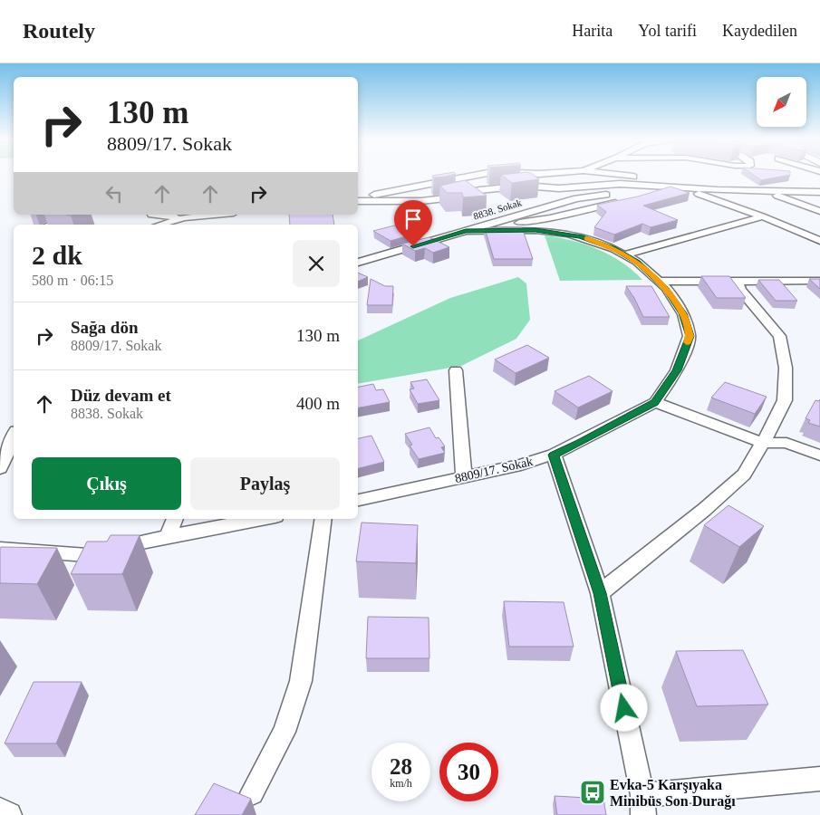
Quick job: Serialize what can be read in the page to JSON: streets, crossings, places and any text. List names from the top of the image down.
{
  "streets": {
    "street": ["8838. Sokak", "8809/17. Sokak"]
  },
  "crossings": [
    ["8838. Sokak", "8809/17. Sokak"]
  ],
  "places": {
    "bus stop": ["Evka-5 Karşıyaka Minibüs Son Durağı"]
  },
  "north": "bottom left",
  "page": {
    "header": "Routely",
    "nav": ["Harita", "Yol tarifi", "Kaydedilen"],
    "turn": ["130 m", "8809/17. Sokak"],
    "heading": ["2 dk", "580 m · 06:15"],
    "list": [
      {
        "name": "Sağa dön",
        "note": "8809/17. Sokak",
        "value": "130 m"
      },
      {
        "name": "Düz devam et",
        "note": "8838. Sokak",
        "value": "400 m"
      }
    ],
    "buttons": ["Çıkış", "Paylaş"],
    "speed": "28 km/h",
    "limit": "30"
  }
}
